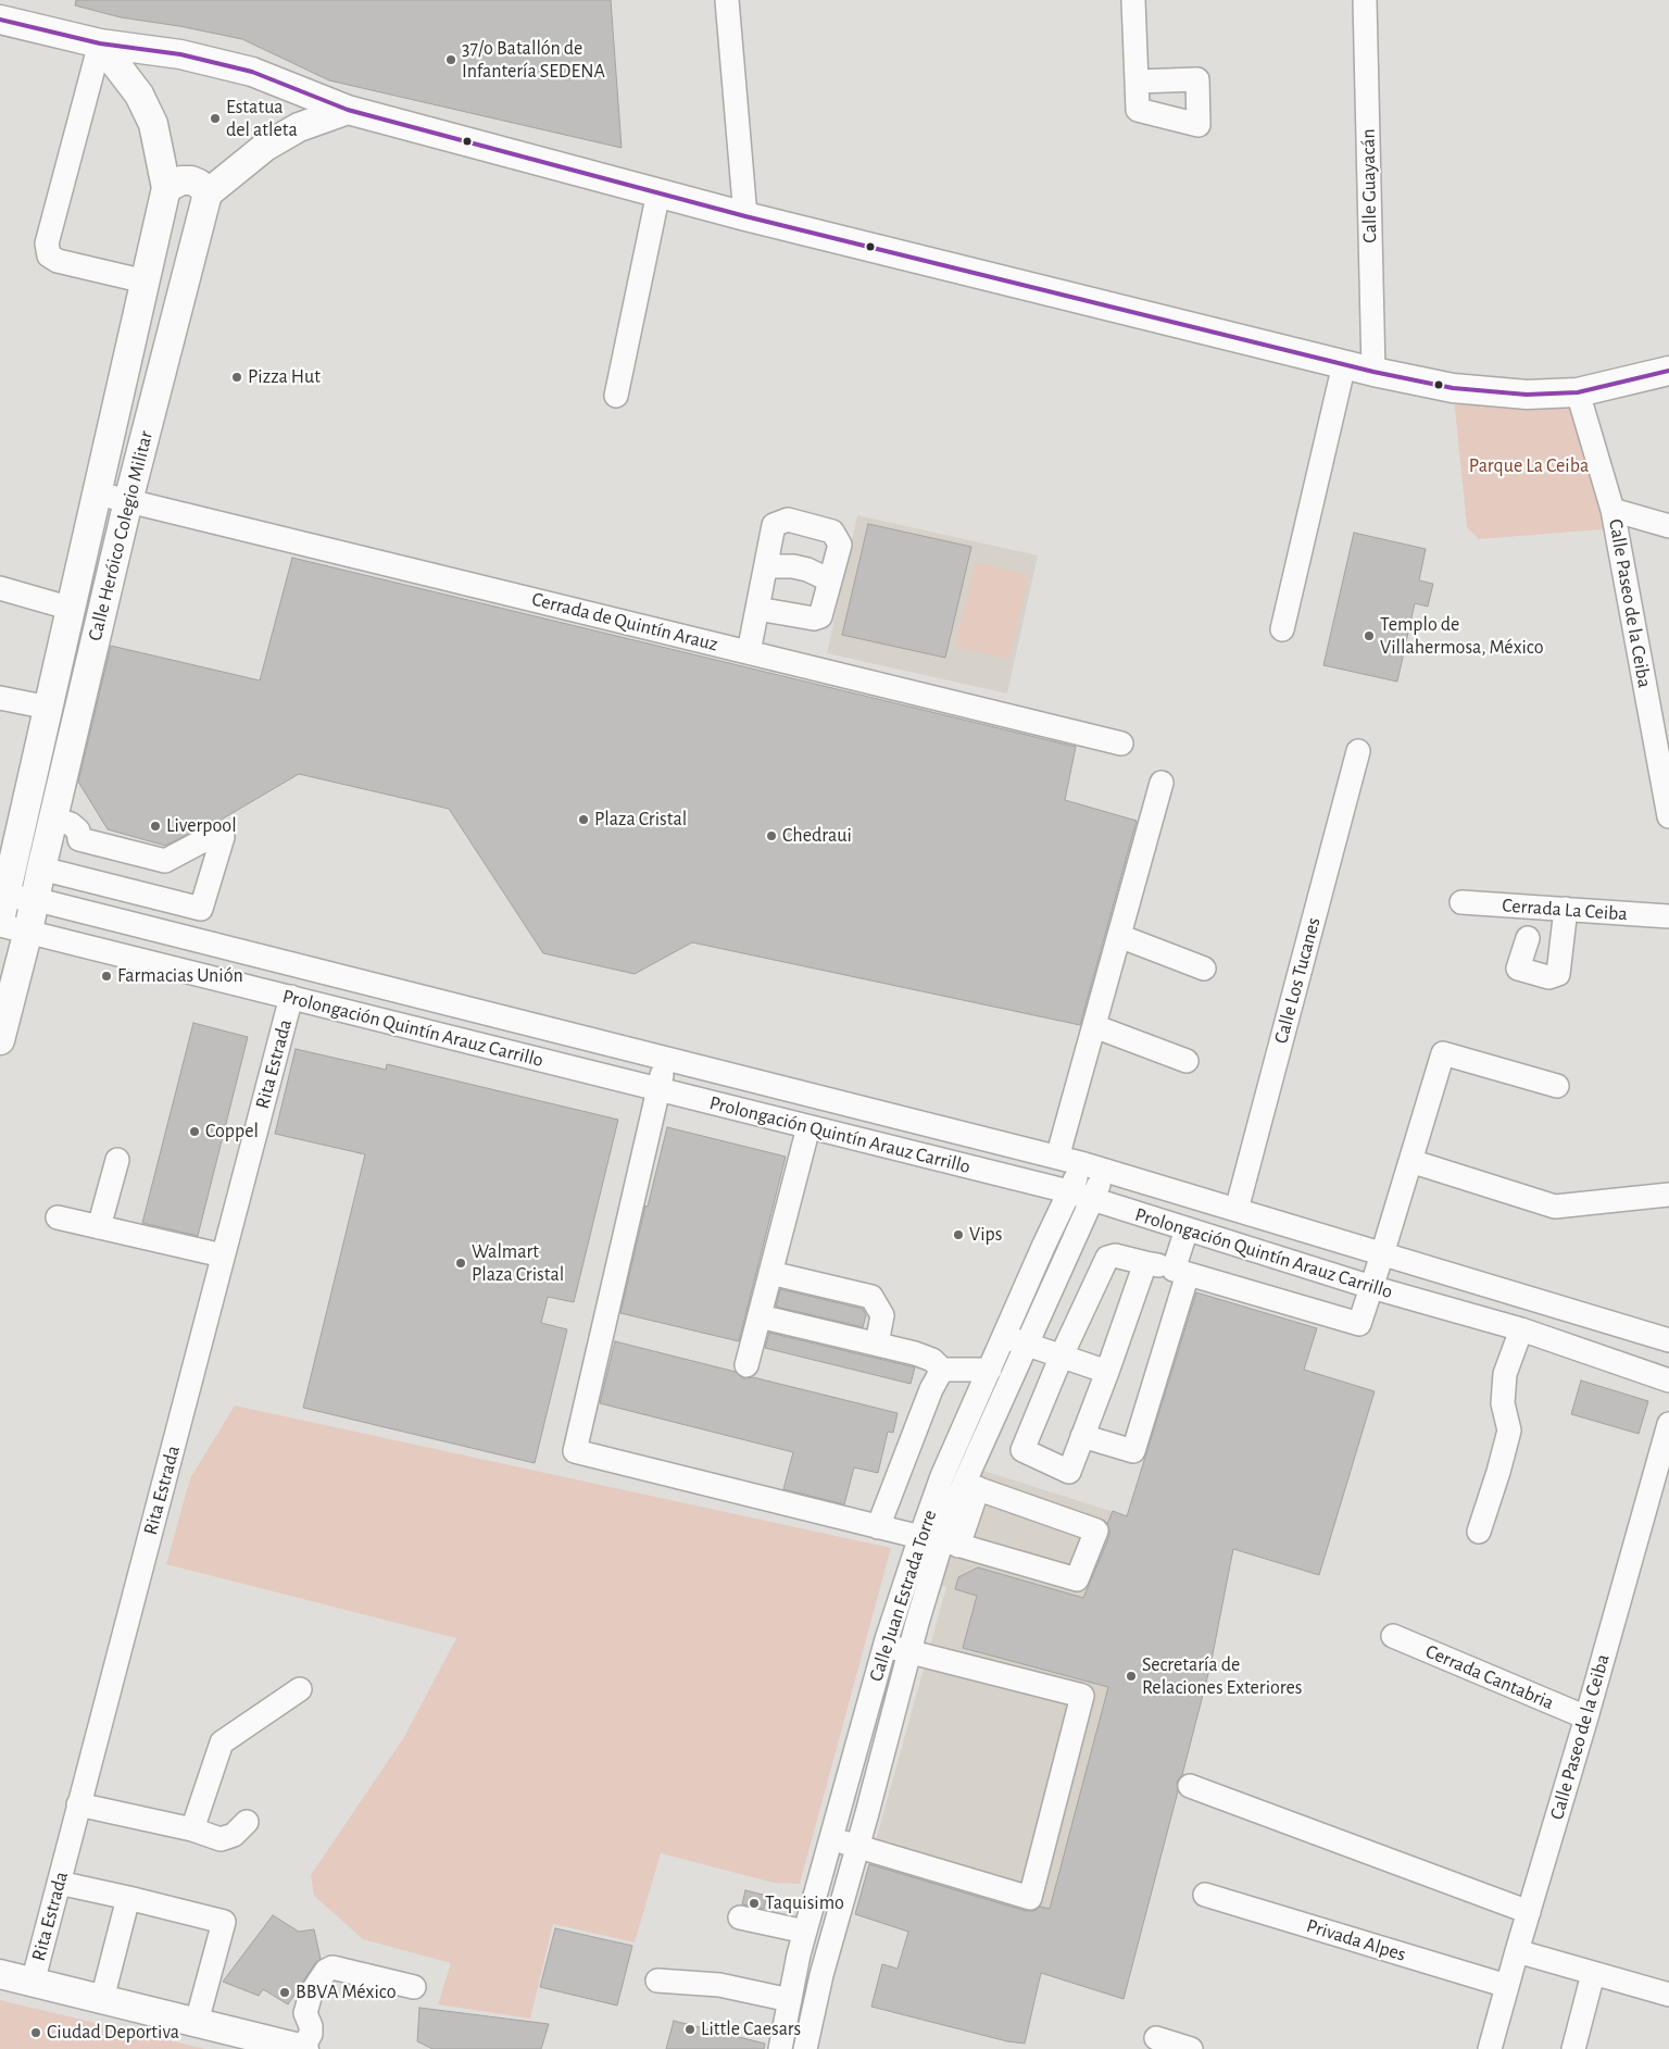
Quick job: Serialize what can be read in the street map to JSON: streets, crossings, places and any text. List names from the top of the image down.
{
  "streets": {
    "main road": ["Calle Heróico Colegio Militar"],
    "street": [
      "Calle Guayacán",
      "Calle Paseo de la Ceiba",
      "Cerrada de Quintín Arauz",
      "Cerrada La Ceiba",
      "Calle Los Tucanes",
      "Prolongación Quintín Arauz Carrillo",
      "Rita Estrada",
      "Calle Juan Estrada Torre",
      "Cerrada Cantabria",
      "Privada Alpes"
    ]
  },
  "crossings": [
    ["Calle Heróico Colegio Militar", "Cerrada de Quintín Arauz"],
    ["Calle Heróico Colegio Militar", "Prolongación Quintín Arauz Carrillo"],
    ["Calle Paseo de la Ceiba", "Cerrada Cantabria"],
    ["Calle Paseo de la Ceiba", "Privada Alpes"],
    ["Calle Los Tucanes", "Prolongación Quintín Arauz Carrillo"],
    ["Prolongación Quintín Arauz Carrillo", "Rita Estrada"],
    ["Prolongación Quintín Arauz Carrillo", "Calle Juan Estrada Torre"]
  ],
  "parks": ["Parque La Ceiba"],
  "places": [
    "37/o Batallón de Infantería SEDENA",
    "Estatua del atleta",
    "Pizza Hut",
    "Templo de Villahermosa, México",
    "Plaza Cristal",
    "Liverpool",
    "Chedraui",
    "Farmacias Unión",
    "Coppel",
    "Vips",
    "Walmart Plaza Cristal",
    "Secretaría de Relaciones Exteriores",
    "Taquisimo",
    "BBVA México",
    "Little Caesars",
    "Ciudad Deportiva"
  ]
}
